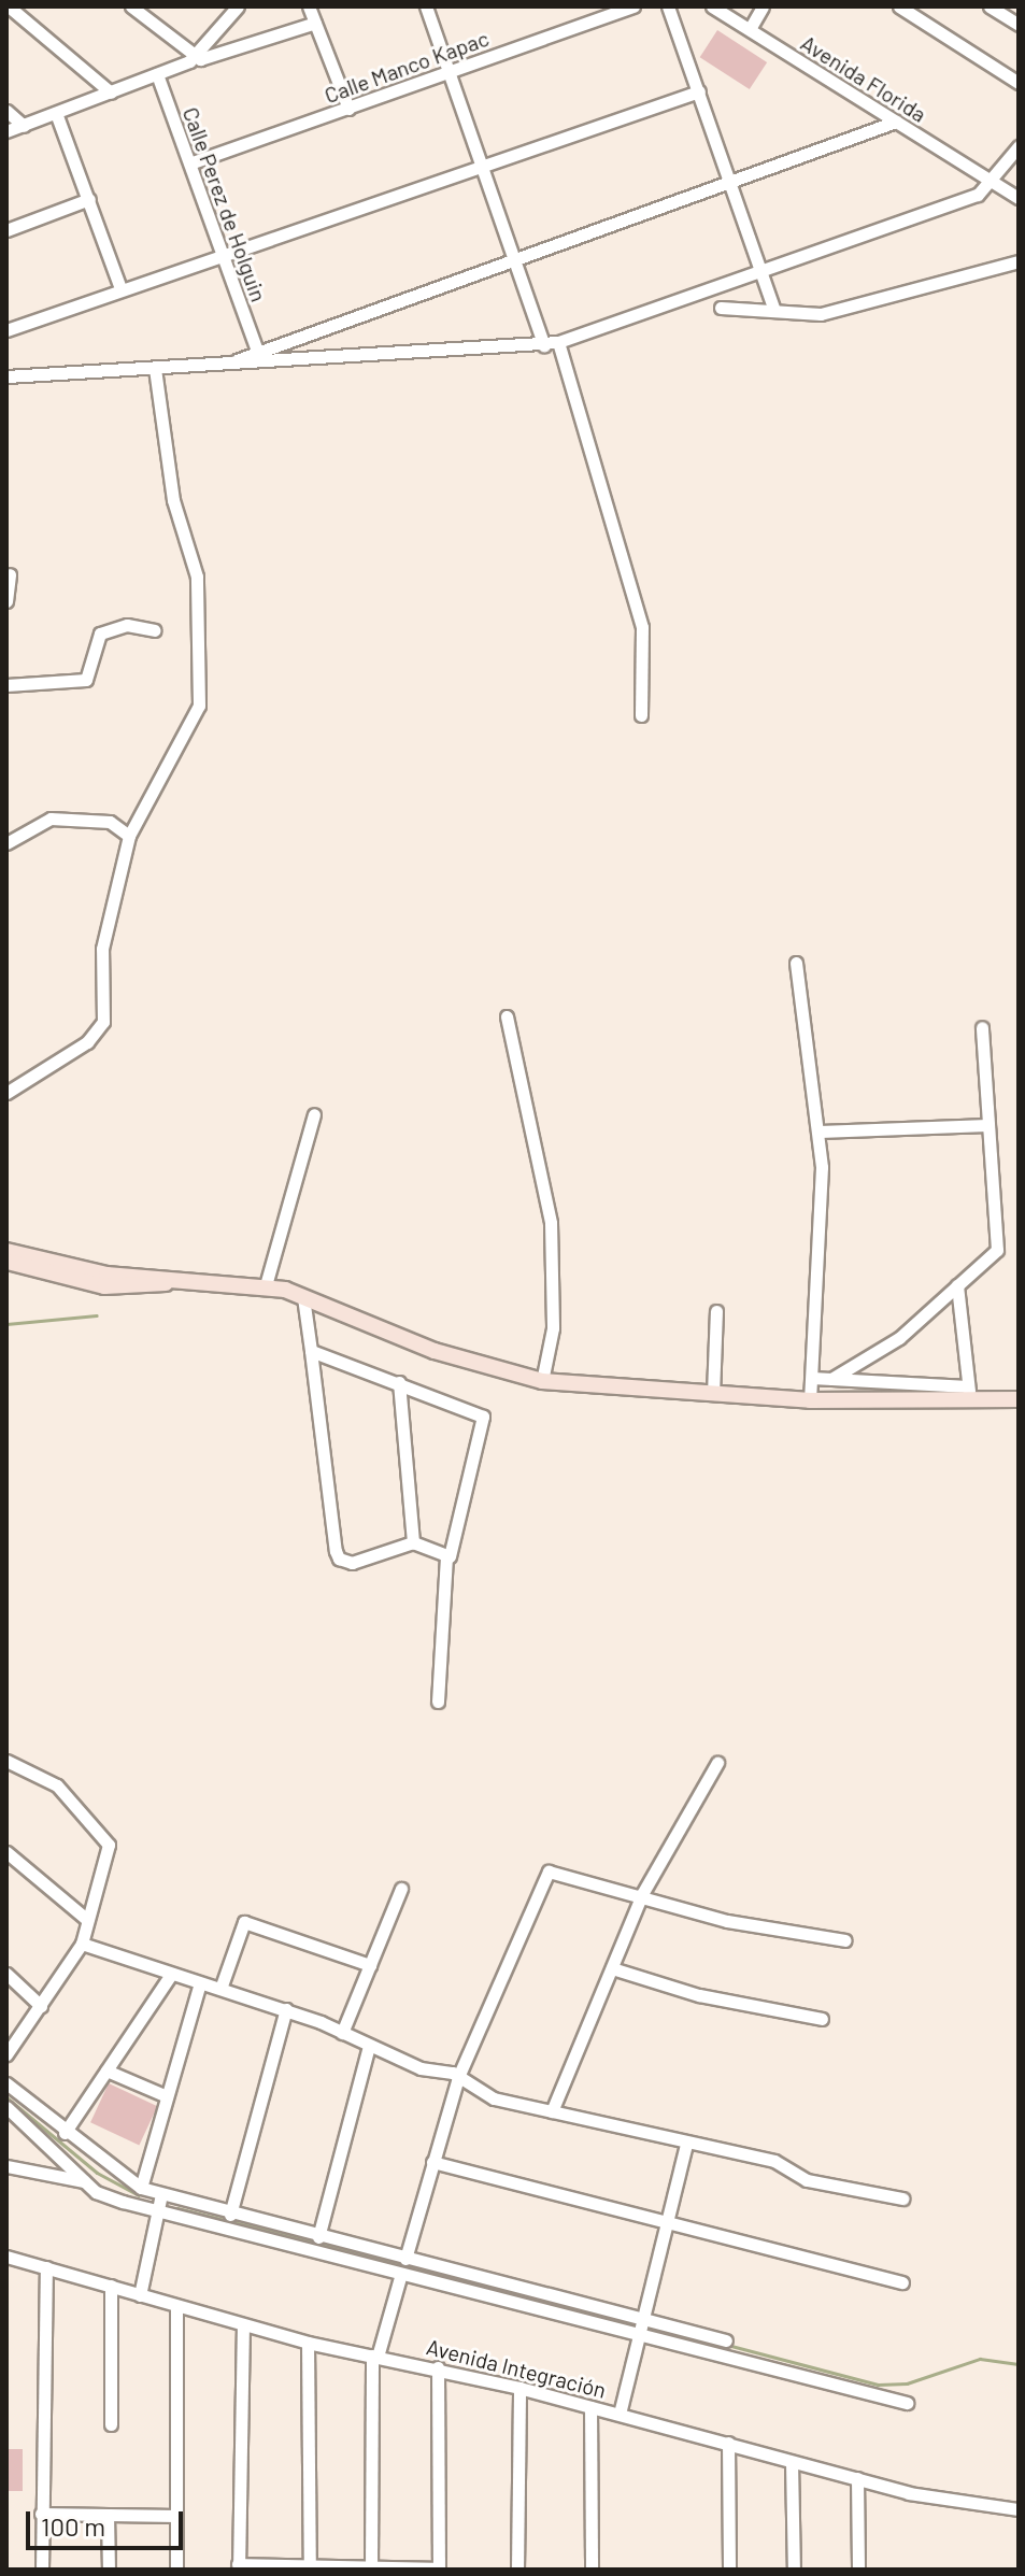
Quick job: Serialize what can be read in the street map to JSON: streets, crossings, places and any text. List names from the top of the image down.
{
  "streets": {
    "street": [
      "Calle Manco Kapac",
      "Avenida Florida",
      "Calle Perez de Holguin",
      "Avenida Integración"
    ]
  },
  "crossings": [
    ["Calle Manco Kapac", "Calle Perez de Holguin"]
  ],
  "scale_bar": "100 m"
}
